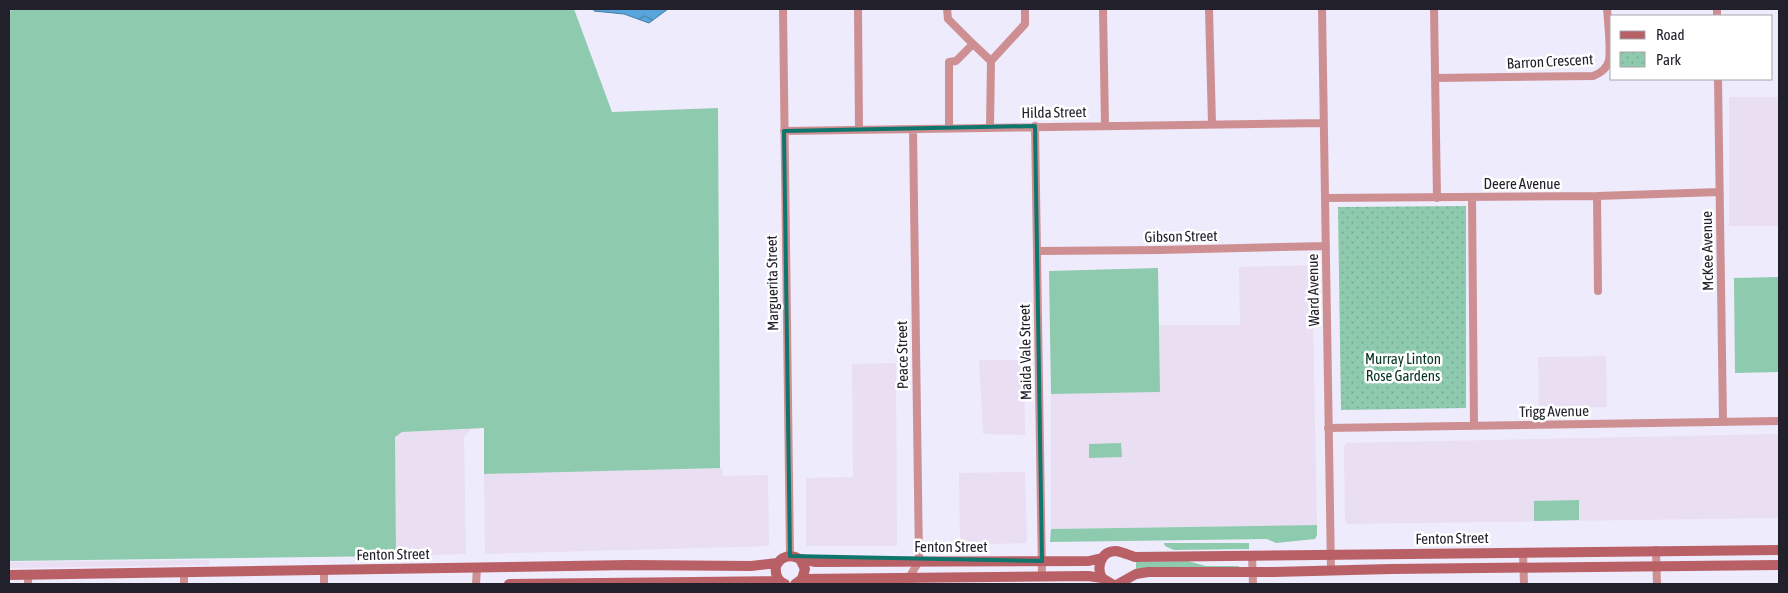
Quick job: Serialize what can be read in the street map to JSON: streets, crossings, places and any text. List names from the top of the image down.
{
  "streets": {
    "main road": ["Fenton Street"],
    "street": [
      "Barron Crescent",
      "Hilda Street",
      "Deere Avenue",
      "Gibson Street",
      "McKee Avenue",
      "Marguerita Street",
      "Ward Avenue",
      "Maida Vale Street",
      "Peace Street",
      "Trigg Avenue"
    ]
  },
  "crossings": [
    ["Hilda Street", "Marguerita Street"],
    ["Hilda Street", "Ward Avenue"],
    ["Hilda Street", "Maida Vale Street"],
    ["Hilda Street", "Peace Street"],
    ["Deere Avenue", "McKee Avenue"],
    ["Deere Avenue", "Ward Avenue"],
    ["Gibson Street", "Ward Avenue"],
    ["Gibson Street", "Maida Vale Street"],
    ["McKee Avenue", "Trigg Avenue"],
    ["Marguerita Street", "Fenton Street"],
    ["Ward Avenue", "Trigg Avenue"],
    ["Ward Avenue", "Fenton Street"],
    ["Maida Vale Street", "Fenton Street"],
    ["Peace Street", "Fenton Street"]
  ],
  "parks": ["Murray Linton Rose Gardens"],
  "legend": ["Road", "Park"]
}
